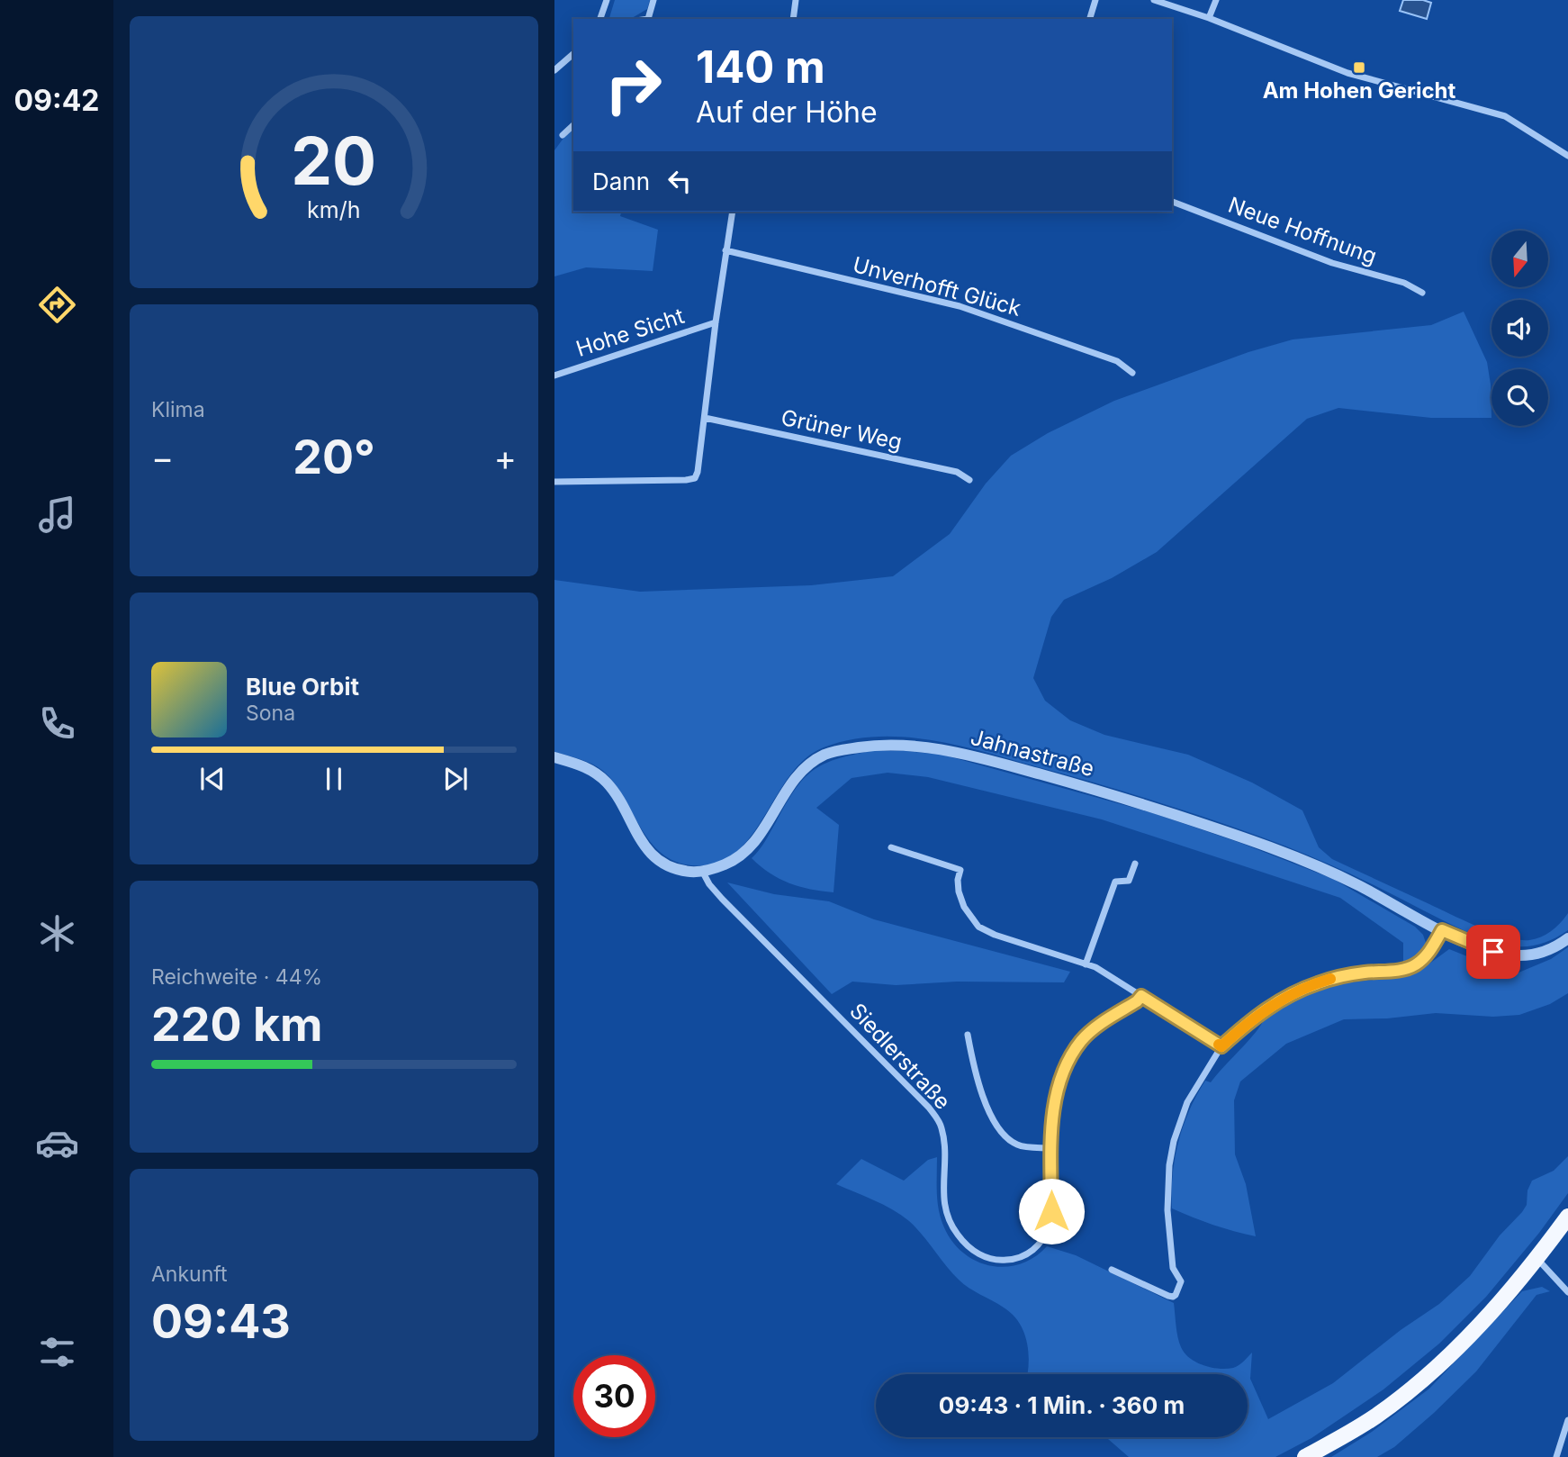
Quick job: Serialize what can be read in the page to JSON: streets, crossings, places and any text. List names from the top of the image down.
{
  "streets": {
    "street": [
      "Neue Hoffnung",
      "Unverhofft Glück",
      "Hohe Sicht",
      "Grüner Weg",
      "Jahnastraße",
      "Siedlerstraße"
    ]
  },
  "crossings": [
    ["Jahnastraße", "Siedlerstraße"]
  ],
  "places": {
    "transit": ["Am Hohen Gericht"]
  },
  "north": "bottom",
  "page": {
    "tabs": "09:42",
    "turn": ["140 m", "Auf der Höhe"],
    "then": "Dann",
    "tile": [
      "Klima",
      ["Reichweite · 44%", "220 km"],
      ["Ankunft", "09:43"]
    ],
    "heat": ["−", "20°", "+"],
    "song": ["Blue Orbit", "Sona"],
    "limit": "30",
    "trip": "09:43 · 1 Min. · 360 m",
    "gauge": ["20", "km/h"]
  }
}
